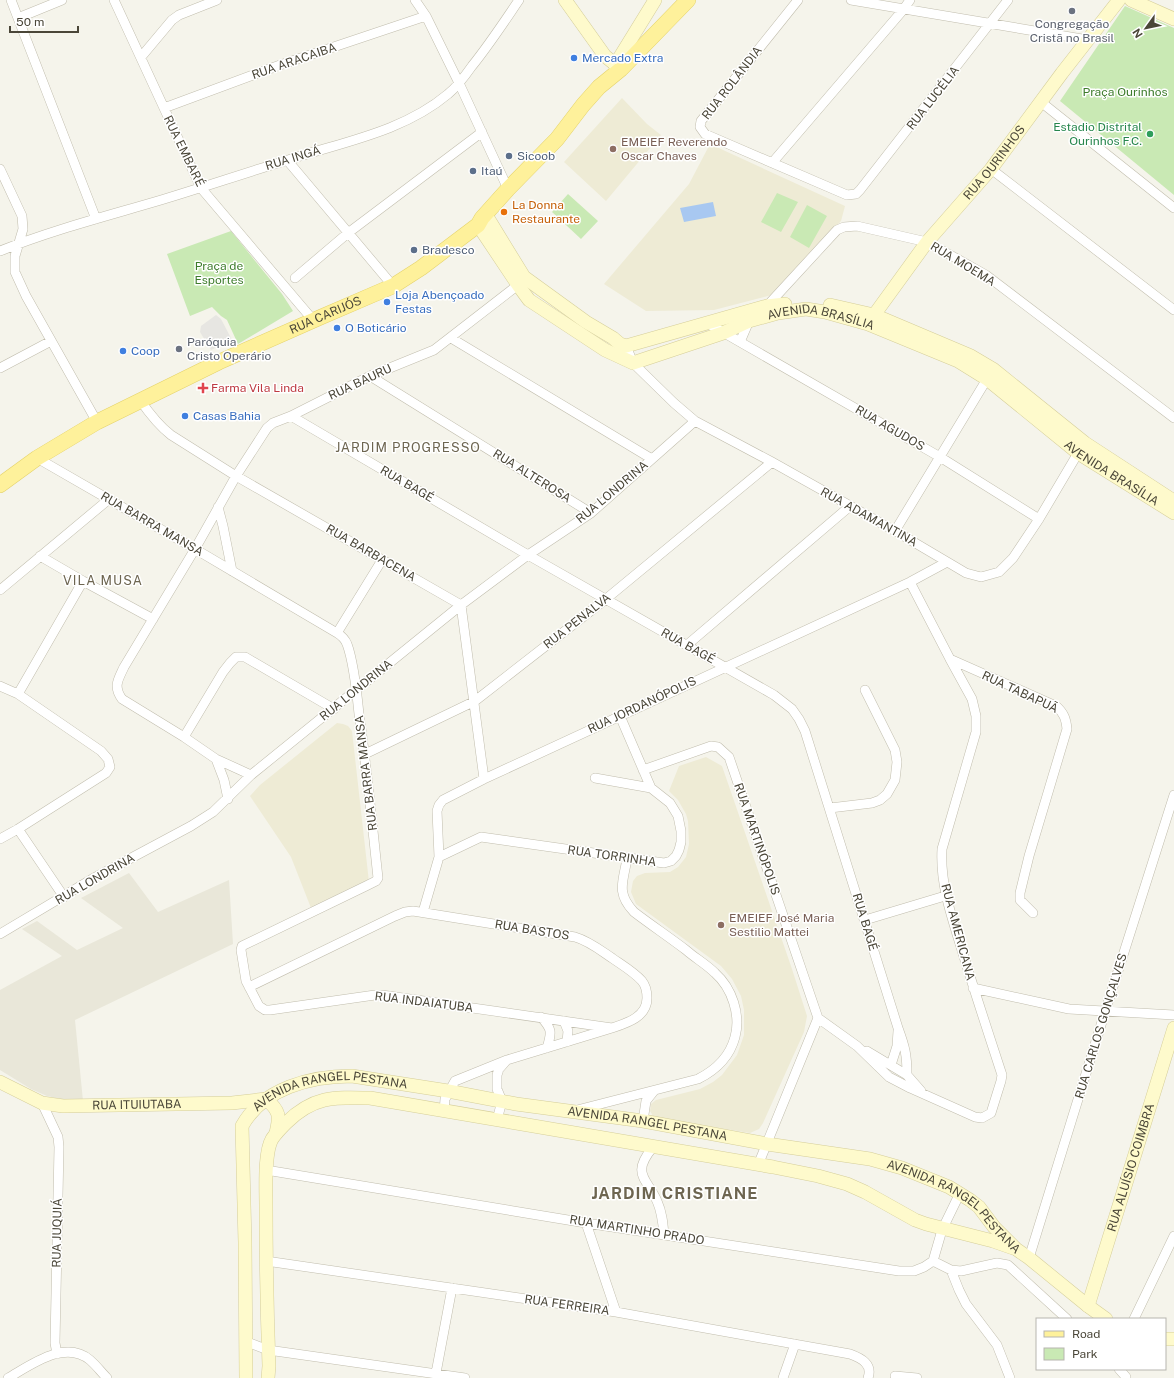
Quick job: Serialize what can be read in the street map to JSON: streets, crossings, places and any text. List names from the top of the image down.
{
  "streets": {
    "main road": [
      "RUA OURINHOS",
      "RUA CARIJÓS",
      "AVENIDA BRASÍLIA",
      "AVENIDA RANGEL PESTANA",
      "RUA ITUIUTABA",
      "RUA ALUÍSIO COIMBRA"
    ],
    "street": [
      "RUA ARACAIBA",
      "RUA ROLÂNDIA",
      "RUA LUCÉLIA",
      "RUA EMBARÉ",
      "RUA INGÁ",
      "RUA MOEMA",
      "RUA BAURU",
      "RUA AGUDOS",
      "RUA ALTEROSA",
      "RUA BAGÉ",
      "RUA LONDRINA",
      "RUA ADAMANTINA",
      "RUA BARRA MANSA",
      "RUA BARBACENA",
      "RUA PENALVA",
      "RUA TABAPUÃ",
      "RUA JORDANÓPOLIS",
      "RUA MARTINÓPOLIS",
      "RUA TORRINHA",
      "RUA BASTOS",
      "RUA AMERICANA",
      "RUA INDAIATUBA",
      "RUA CARLOS GONÇALVES",
      "RUA MARTINHO PRADO",
      "RUA JUQUIÁ",
      "RUA FERREIRA"
    ]
  },
  "crossings": [
    ["RUA ARACAIBA", "RUA EMBARÉ"],
    ["RUA ROLÂNDIA", "RUA LUCÉLIA"],
    ["RUA EMBARÉ", "RUA INGÁ"],
    ["RUA EMBARÉ", "RUA CARIJÓS"],
    ["RUA OURINHOS", "RUA MOEMA"],
    ["RUA OURINHOS", "AVENIDA BRASÍLIA"],
    ["RUA MOEMA", "AVENIDA BRASÍLIA"],
    ["RUA CARIJÓS", "RUA BARRA MANSA"],
    ["RUA CARIJÓS", "RUA BARBACENA"],
    ["AVENIDA BRASÍLIA", "RUA AGUDOS"],
    ["AVENIDA BRASÍLIA", "RUA ADAMANTINA"],
    ["RUA BAURU", "RUA ALTEROSA"],
    ["RUA BAURU", "RUA BAGÉ"],
    ["RUA BAURU", "RUA BARRA MANSA"],
    ["RUA BAURU", "RUA BARBACENA"],
    ["RUA AGUDOS", "RUA ADAMANTINA"],
    ["RUA ALTEROSA", "RUA LONDRINA"],
    ["RUA BAGÉ", "RUA LONDRINA"],
    ["RUA BAGÉ", "RUA PENALVA"],
    ["RUA BAGÉ", "RUA JORDANÓPOLIS"],
    ["RUA LONDRINA", "RUA ADAMANTINA"],
    ["RUA LONDRINA", "RUA BARRA MANSA"],
    ["RUA LONDRINA", "RUA BARBACENA"],
    ["RUA ADAMANTINA", "RUA PENALVA"],
    ["RUA ADAMANTINA", "RUA JORDANÓPOLIS"],
    ["RUA BARRA MANSA", "RUA PENALVA"],
    ["RUA BARRA MANSA", "RUA BASTOS"],
    ["RUA BARRA MANSA", "RUA INDAIATUBA"],
    ["RUA TABAPUÃ", "RUA AMERICANA"],
    ["RUA JORDANÓPOLIS", "RUA TORRINHA"],
    ["RUA JORDANÓPOLIS", "RUA BASTOS"],
    ["RUA MARTINÓPOLIS", "RUA TORRINHA"],
    ["RUA BASTOS", "RUA INDAIATUBA"],
    ["RUA BASTOS", "AVENIDA RANGEL PESTANA"],
    ["AVENIDA RANGEL PESTANA", "RUA ITUIUTABA"],
    ["AVENIDA RANGEL PESTANA", "RUA MARTINHO PRADO"],
    ["AVENIDA RANGEL PESTANA", "RUA FERREIRA"],
    ["RUA ITUIUTABA", "RUA JUQUIÁ"]
  ],
  "districts": ["JARDIM PROGRESSO", "VILA MUSA", "JARDIM CRISTIANE"],
  "parks": ["Praça Ourinhos", "Praça de Esportes"],
  "places": {
    "other": [
      "Congregação Cristã no Brasil",
      "Mercado Extra",
      "Estadio Distrital Ourinhos F.C.",
      "EMEIEF Reverendo Oscar Chaves",
      "Sicoob",
      "Itaú",
      "La Donna Restaurante",
      "Bradesco",
      "Loja Abençoado Festas",
      "O Boticário",
      "Paróquia Cristo Operário",
      "Coop",
      "Casas Bahia",
      "EMEIEF José Maria Sestilio Mattei"
    ],
    "health": ["Farma Vila Linda"]
  },
  "legend": ["Road", "Park"],
  "scale_bar": "50 m",
  "north": "bottom left"
}
